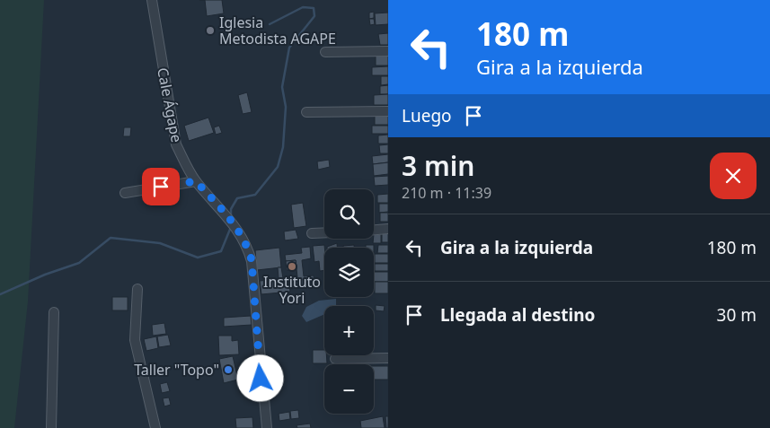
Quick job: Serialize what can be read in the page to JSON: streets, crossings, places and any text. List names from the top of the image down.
{
  "streets": {
    "street": ["Cale Ágape"]
  },
  "places": ["Iglesia Metodista AGAPE", "Instituto Yori", "Taller \"Topo\""],
  "page": {
    "turn": ["180 m", "Gira a la izquierda"],
    "then": "Luego",
    "heading": ["3 min", "210 m · 11:39"],
    "map_buttons": ["+", "−"],
    "list": [
      {
        "name": "Gira a la izquierda",
        "value": "180 m"
      },
      {
        "name": "Llegada al destino",
        "value": "30 m"
      }
    ]
  }
}
